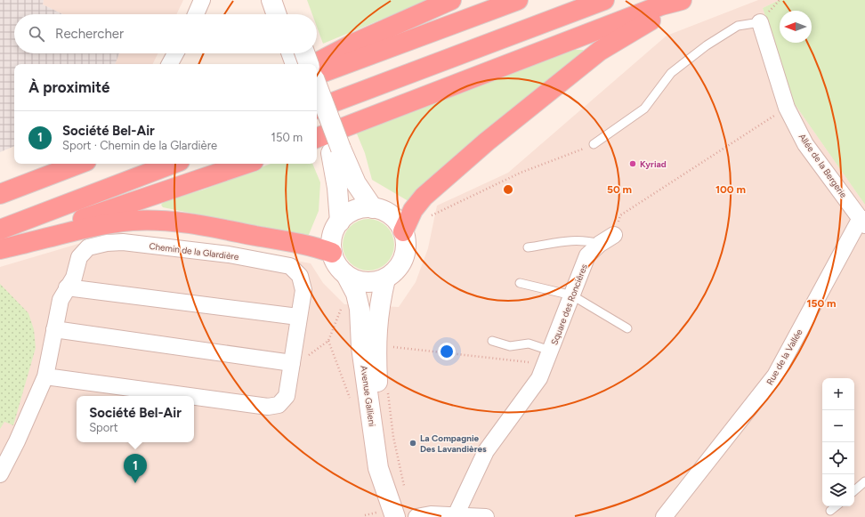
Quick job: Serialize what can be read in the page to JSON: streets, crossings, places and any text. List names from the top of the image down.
{
  "streets": {
    "main road": ["Avenue Gallieni"],
    "street": [
      "Allée de la Bergerie",
      "Chemin de la Glardière",
      "Square des Roncières",
      "Rue de la Vallée"
    ]
  },
  "crossings": [
    ["Allée de la Bergerie", "Rue de la Vallée"]
  ],
  "places": ["Kyriad", "La Compagnie Des Lavandières"],
  "north": "left",
  "page": {
    "search": "Rechercher",
    "heading": "À proximité",
    "list": [
      {
        "mark": "1",
        "name": "Société Bel-Air",
        "note": "Sport · Chemin de la Glardière",
        "value": "150 m"
      }
    ],
    "map_buttons": ["+", "−"],
    "popup": ["Société Bel-Air", "Sport"],
    "pins": "1"
  },
  "rings": ["50 m", "100 m", "150 m"]
}
